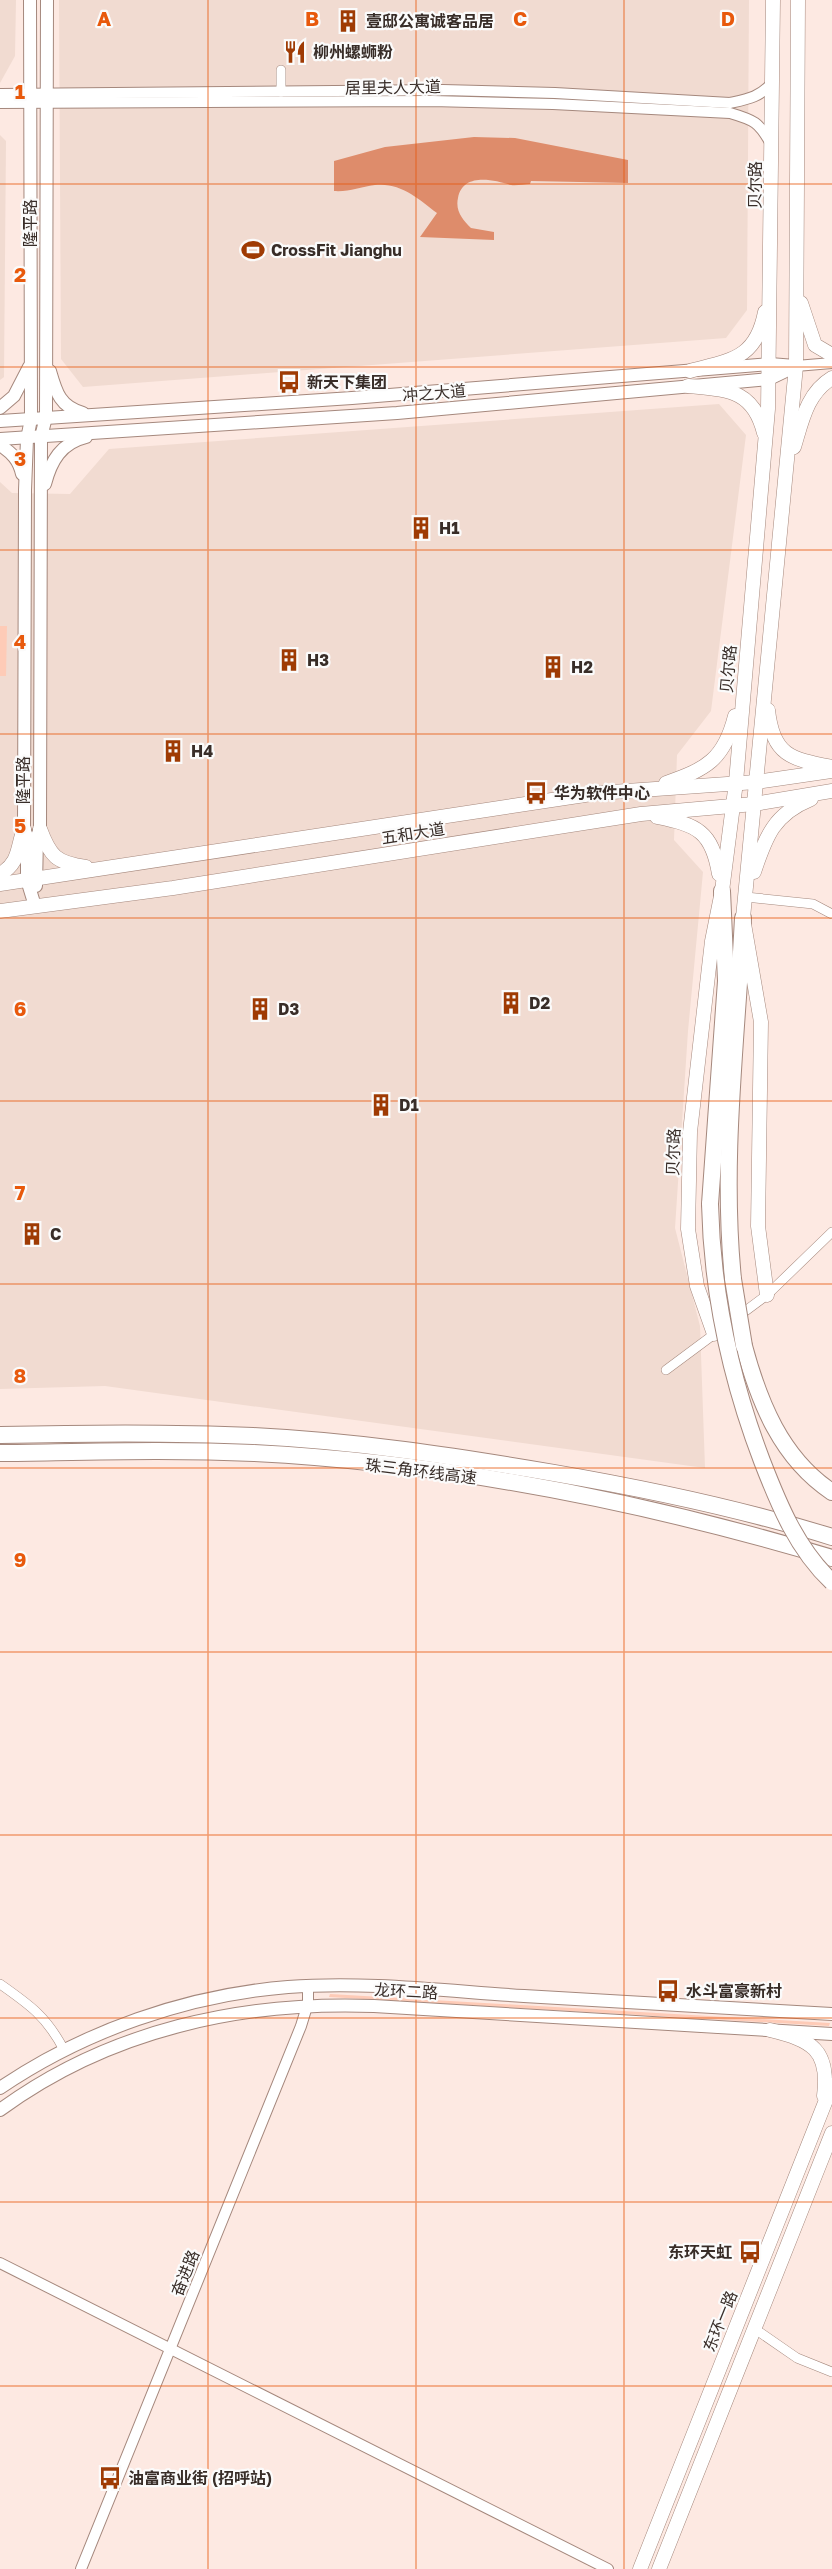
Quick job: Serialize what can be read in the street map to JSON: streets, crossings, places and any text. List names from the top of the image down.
{
  "streets": {
    "highway": ["珠三角环线高速"],
    "main road": [
      "贝尔路",
      "隆平路",
      "冲之大道",
      "五和大道",
      "龙环二路",
      "东环一路"
    ],
    "street": ["居里夫人大道", "奋进路"]
  },
  "crossings": [
    ["居里夫人大道", "贝尔路"],
    ["居里夫人大道", "隆平路"],
    ["贝尔路", "冲之大道"],
    ["贝尔路", "五和大道"],
    ["隆平路", "冲之大道"],
    ["隆平路", "五和大道"],
    ["龙环二路", "奋进路"]
  ],
  "places": {
    "building": [
      "壹邸公寓诚客品居",
      "H1",
      "H3",
      "H2",
      "H4",
      "D2",
      "D3",
      "D1",
      "C"
    ],
    "restaurant": ["柳州螺蛳粉"],
    "sports": ["CrossFit Jianghu"],
    "bus stop": [
      "新天下集团",
      "华为软件中心",
      "水斗富豪新村",
      "东环天虹",
      "油富商业街 (招呼站)"
    ]
  },
  "grid": {
    "columns": [
      "A",
      "B",
      "C",
      "D"
    ],
    "rows": [
      "1",
      "2",
      "3",
      "4",
      "5",
      "6",
      "7",
      "8",
      "9"
    ]
  }
}
